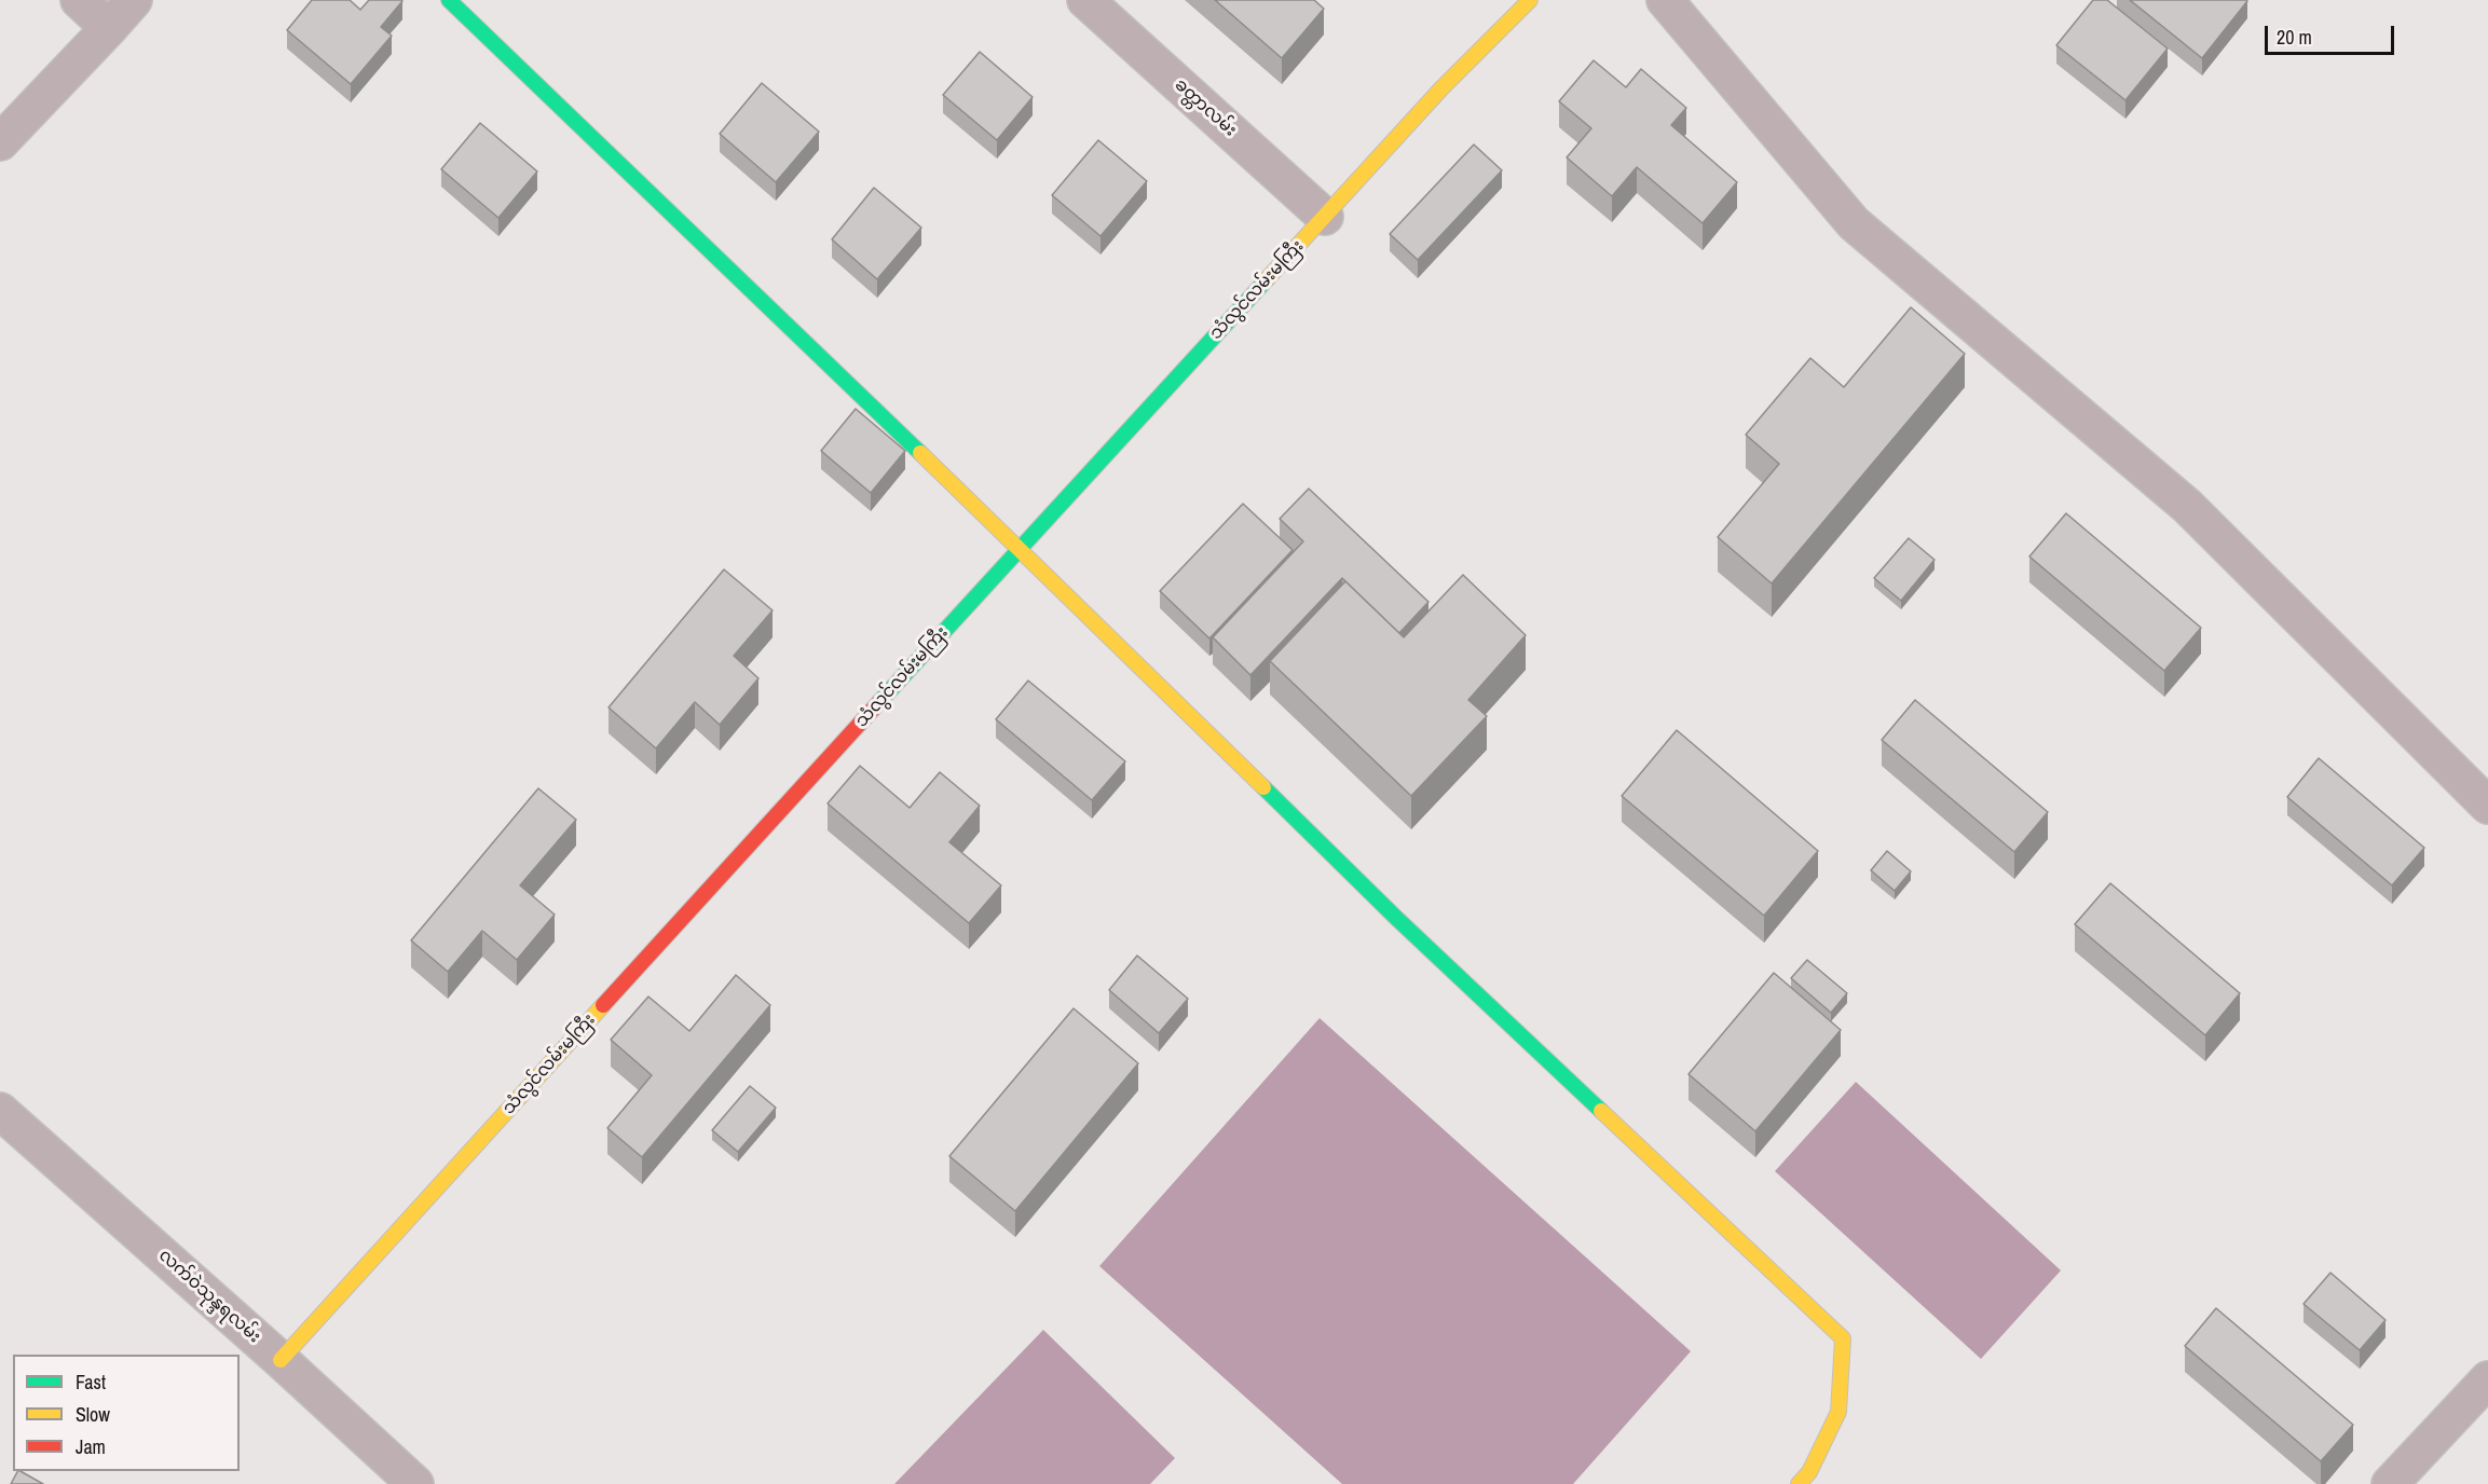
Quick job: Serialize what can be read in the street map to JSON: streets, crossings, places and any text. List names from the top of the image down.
{
  "streets": {
    "street": ["ခတ္တာလမ်း", "သံလွင်လမ်းမကြီး", "လက်ဝဲသုန္ဒရလမ်း"]
  },
  "crossings": [
    ["ခတ္တာလမ်း", "သံလွင်လမ်းမကြီး"],
    ["သံလွင်လမ်းမကြီး", "လက်ဝဲသုန္ဒရလမ်း"]
  ],
  "legend": ["Fast", "Slow", "Jam"],
  "scale_bar": "20 m"
}
